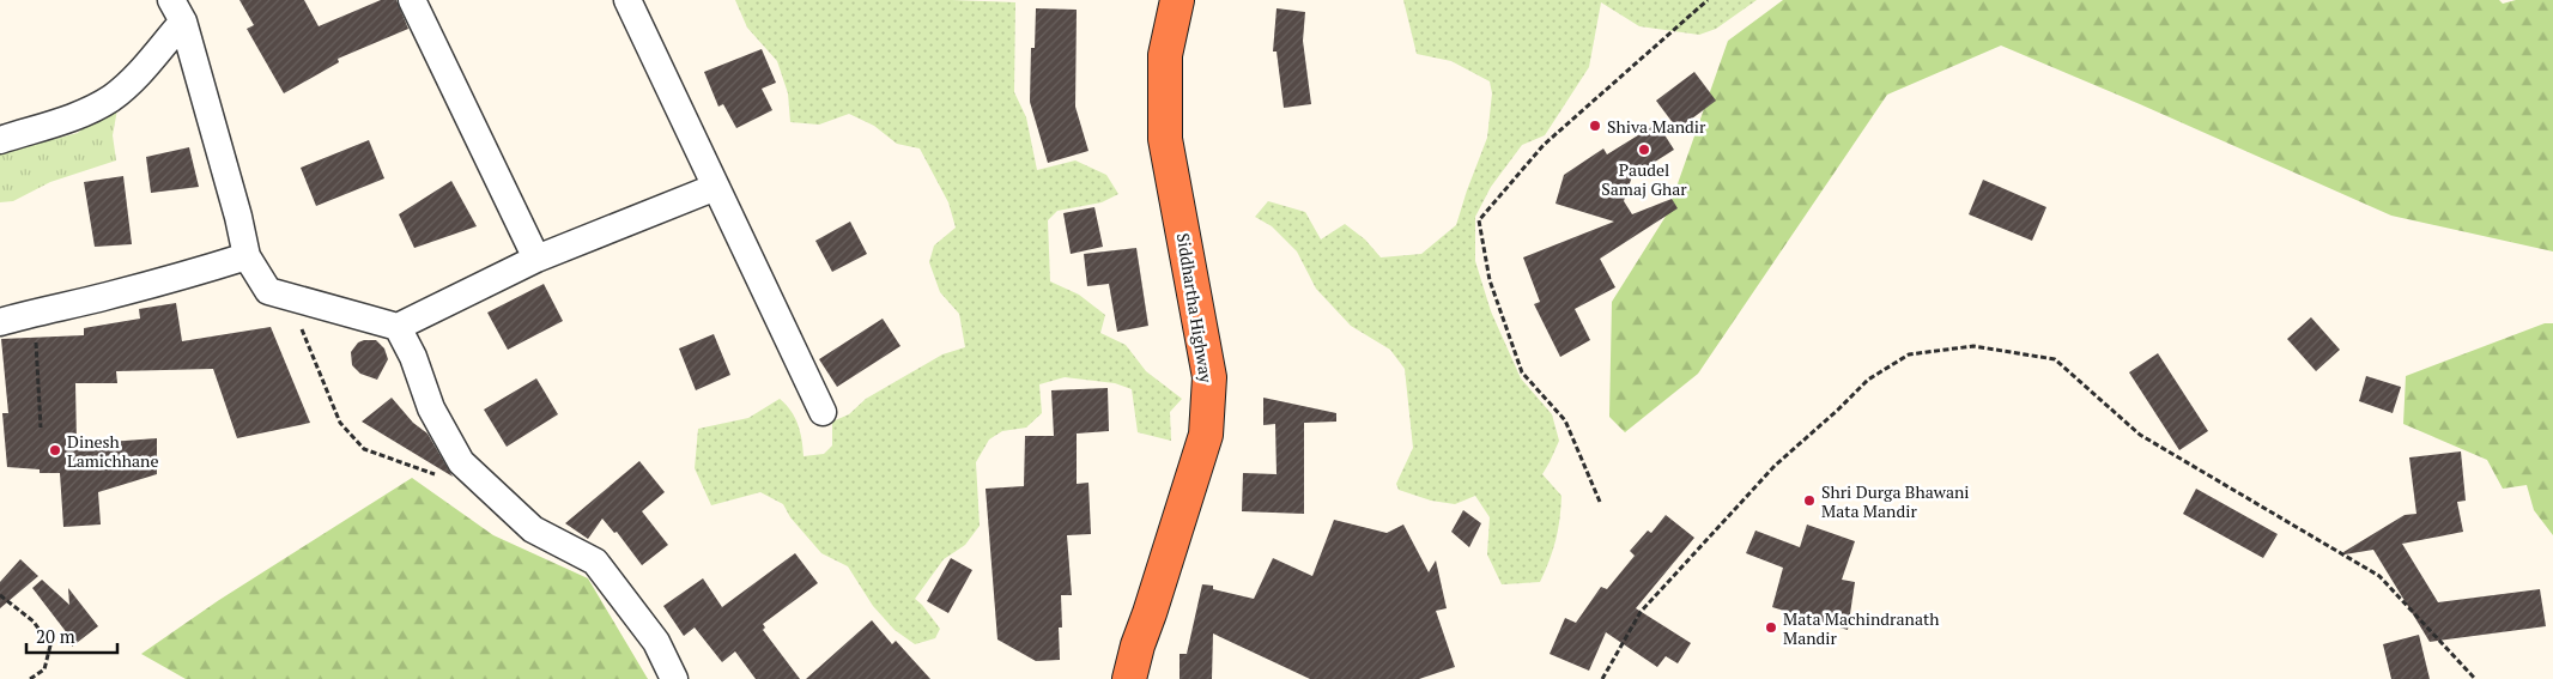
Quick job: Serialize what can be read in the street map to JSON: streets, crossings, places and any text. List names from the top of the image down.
{
  "streets": {
    "highway": ["Siddhartha Highway"]
  },
  "places": [
    "Shiva Mandir",
    "Paudel Samaj Ghar",
    "Dinesh Lamichhane",
    "Shri Durga Bhawani Mata Mandir",
    "Mata Machindranath Mandir"
  ],
  "scale_bar": "20 m"
}
